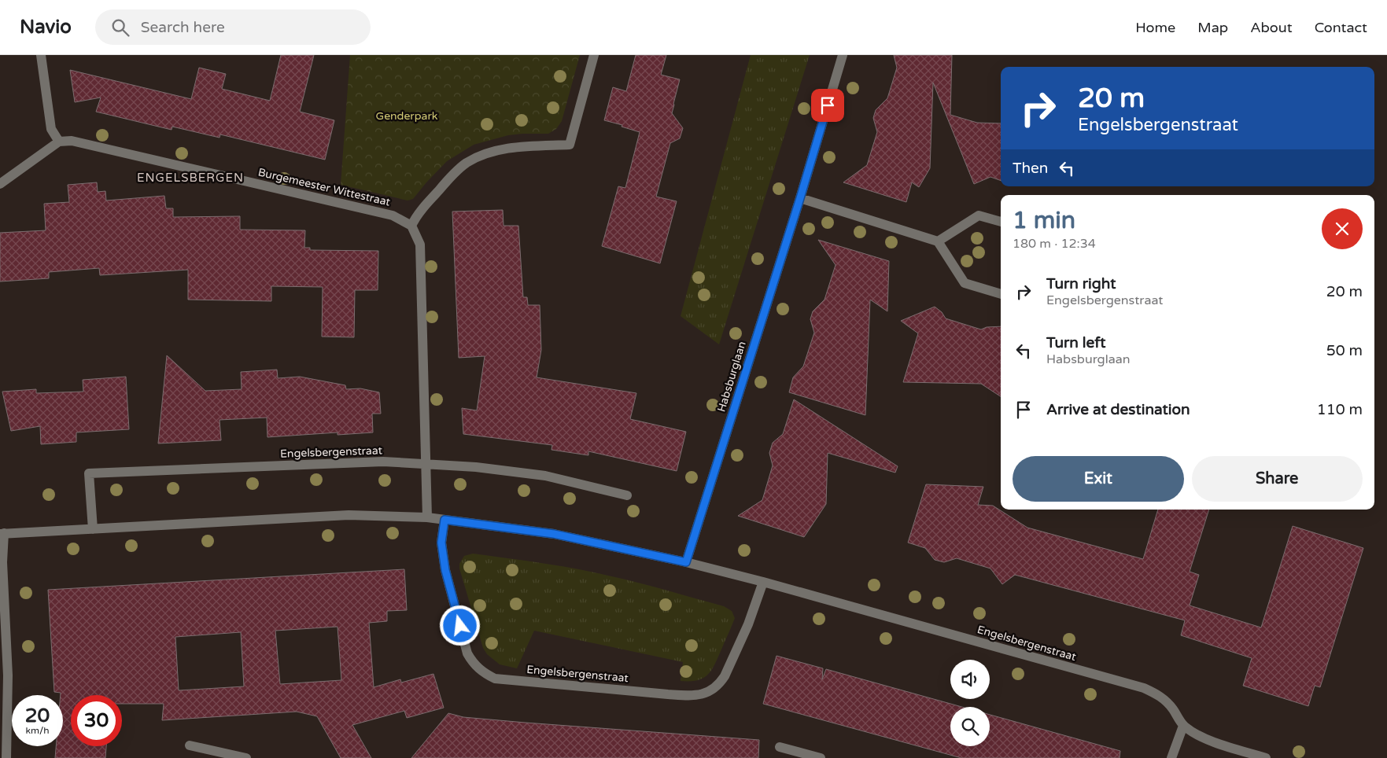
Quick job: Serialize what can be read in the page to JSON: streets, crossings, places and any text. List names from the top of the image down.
{
  "streets": {
    "street": ["Burgemeester Wittestraat", "Habsburglaan", "Engelsbergenstraat"]
  },
  "crossings": [
    ["Habsburglaan", "Engelsbergenstraat"]
  ],
  "districts": ["ENGELSBERGEN"],
  "parks": ["Genderpark"],
  "page": {
    "header": "Navio",
    "search": "Search here",
    "nav": [
      "Home",
      "Map",
      "About",
      "Contact"
    ],
    "turn": ["20 m", "Engelsbergenstraat"],
    "then": "Then",
    "heading": ["1 min", "180 m · 12:34"],
    "list": [
      {
        "name": "Turn right",
        "note": "Engelsbergenstraat",
        "value": "20 m"
      },
      {
        "name": "Turn left",
        "note": "Habsburglaan",
        "value": "50 m"
      },
      {
        "name": "Arrive at destination",
        "value": "110 m"
      }
    ],
    "buttons": ["Exit", "Share"],
    "speed": "20 km/h",
    "limit": "30"
  }
}
